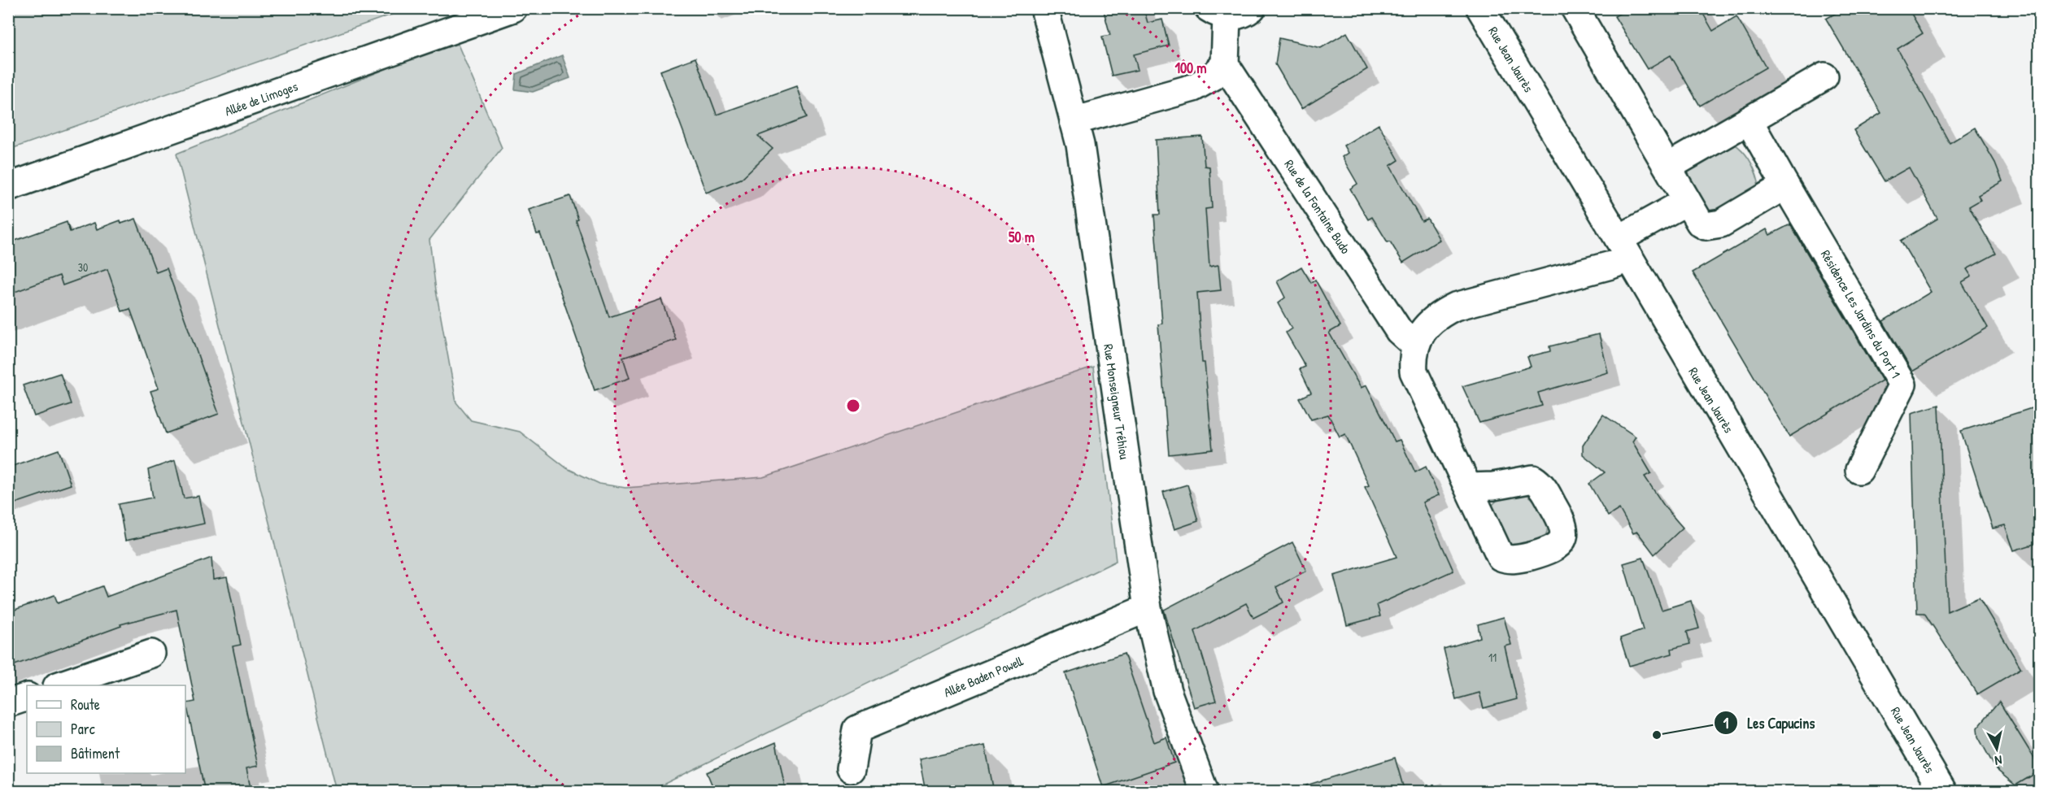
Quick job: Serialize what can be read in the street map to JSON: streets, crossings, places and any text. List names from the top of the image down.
{
  "streets": {
    "street": [
      "Rue Jean Jaurès",
      "Allée de Limoges",
      "Rue de la Fontaine Budo",
      "Résidence Les Jardins du Port 1",
      "Rue Monseigneur Tréhiou",
      "Allée Baden Powell"
    ]
  },
  "crossings": [
    ["Rue Monseigneur Tréhiou", "Allée Baden Powell"]
  ],
  "places": ["Les Capucins"],
  "house_numbers": ["30", "11"],
  "legend": ["Route", "Parc", "Bâtiment"],
  "north": "bottom",
  "rings": ["100 m", "50 m"]
}
